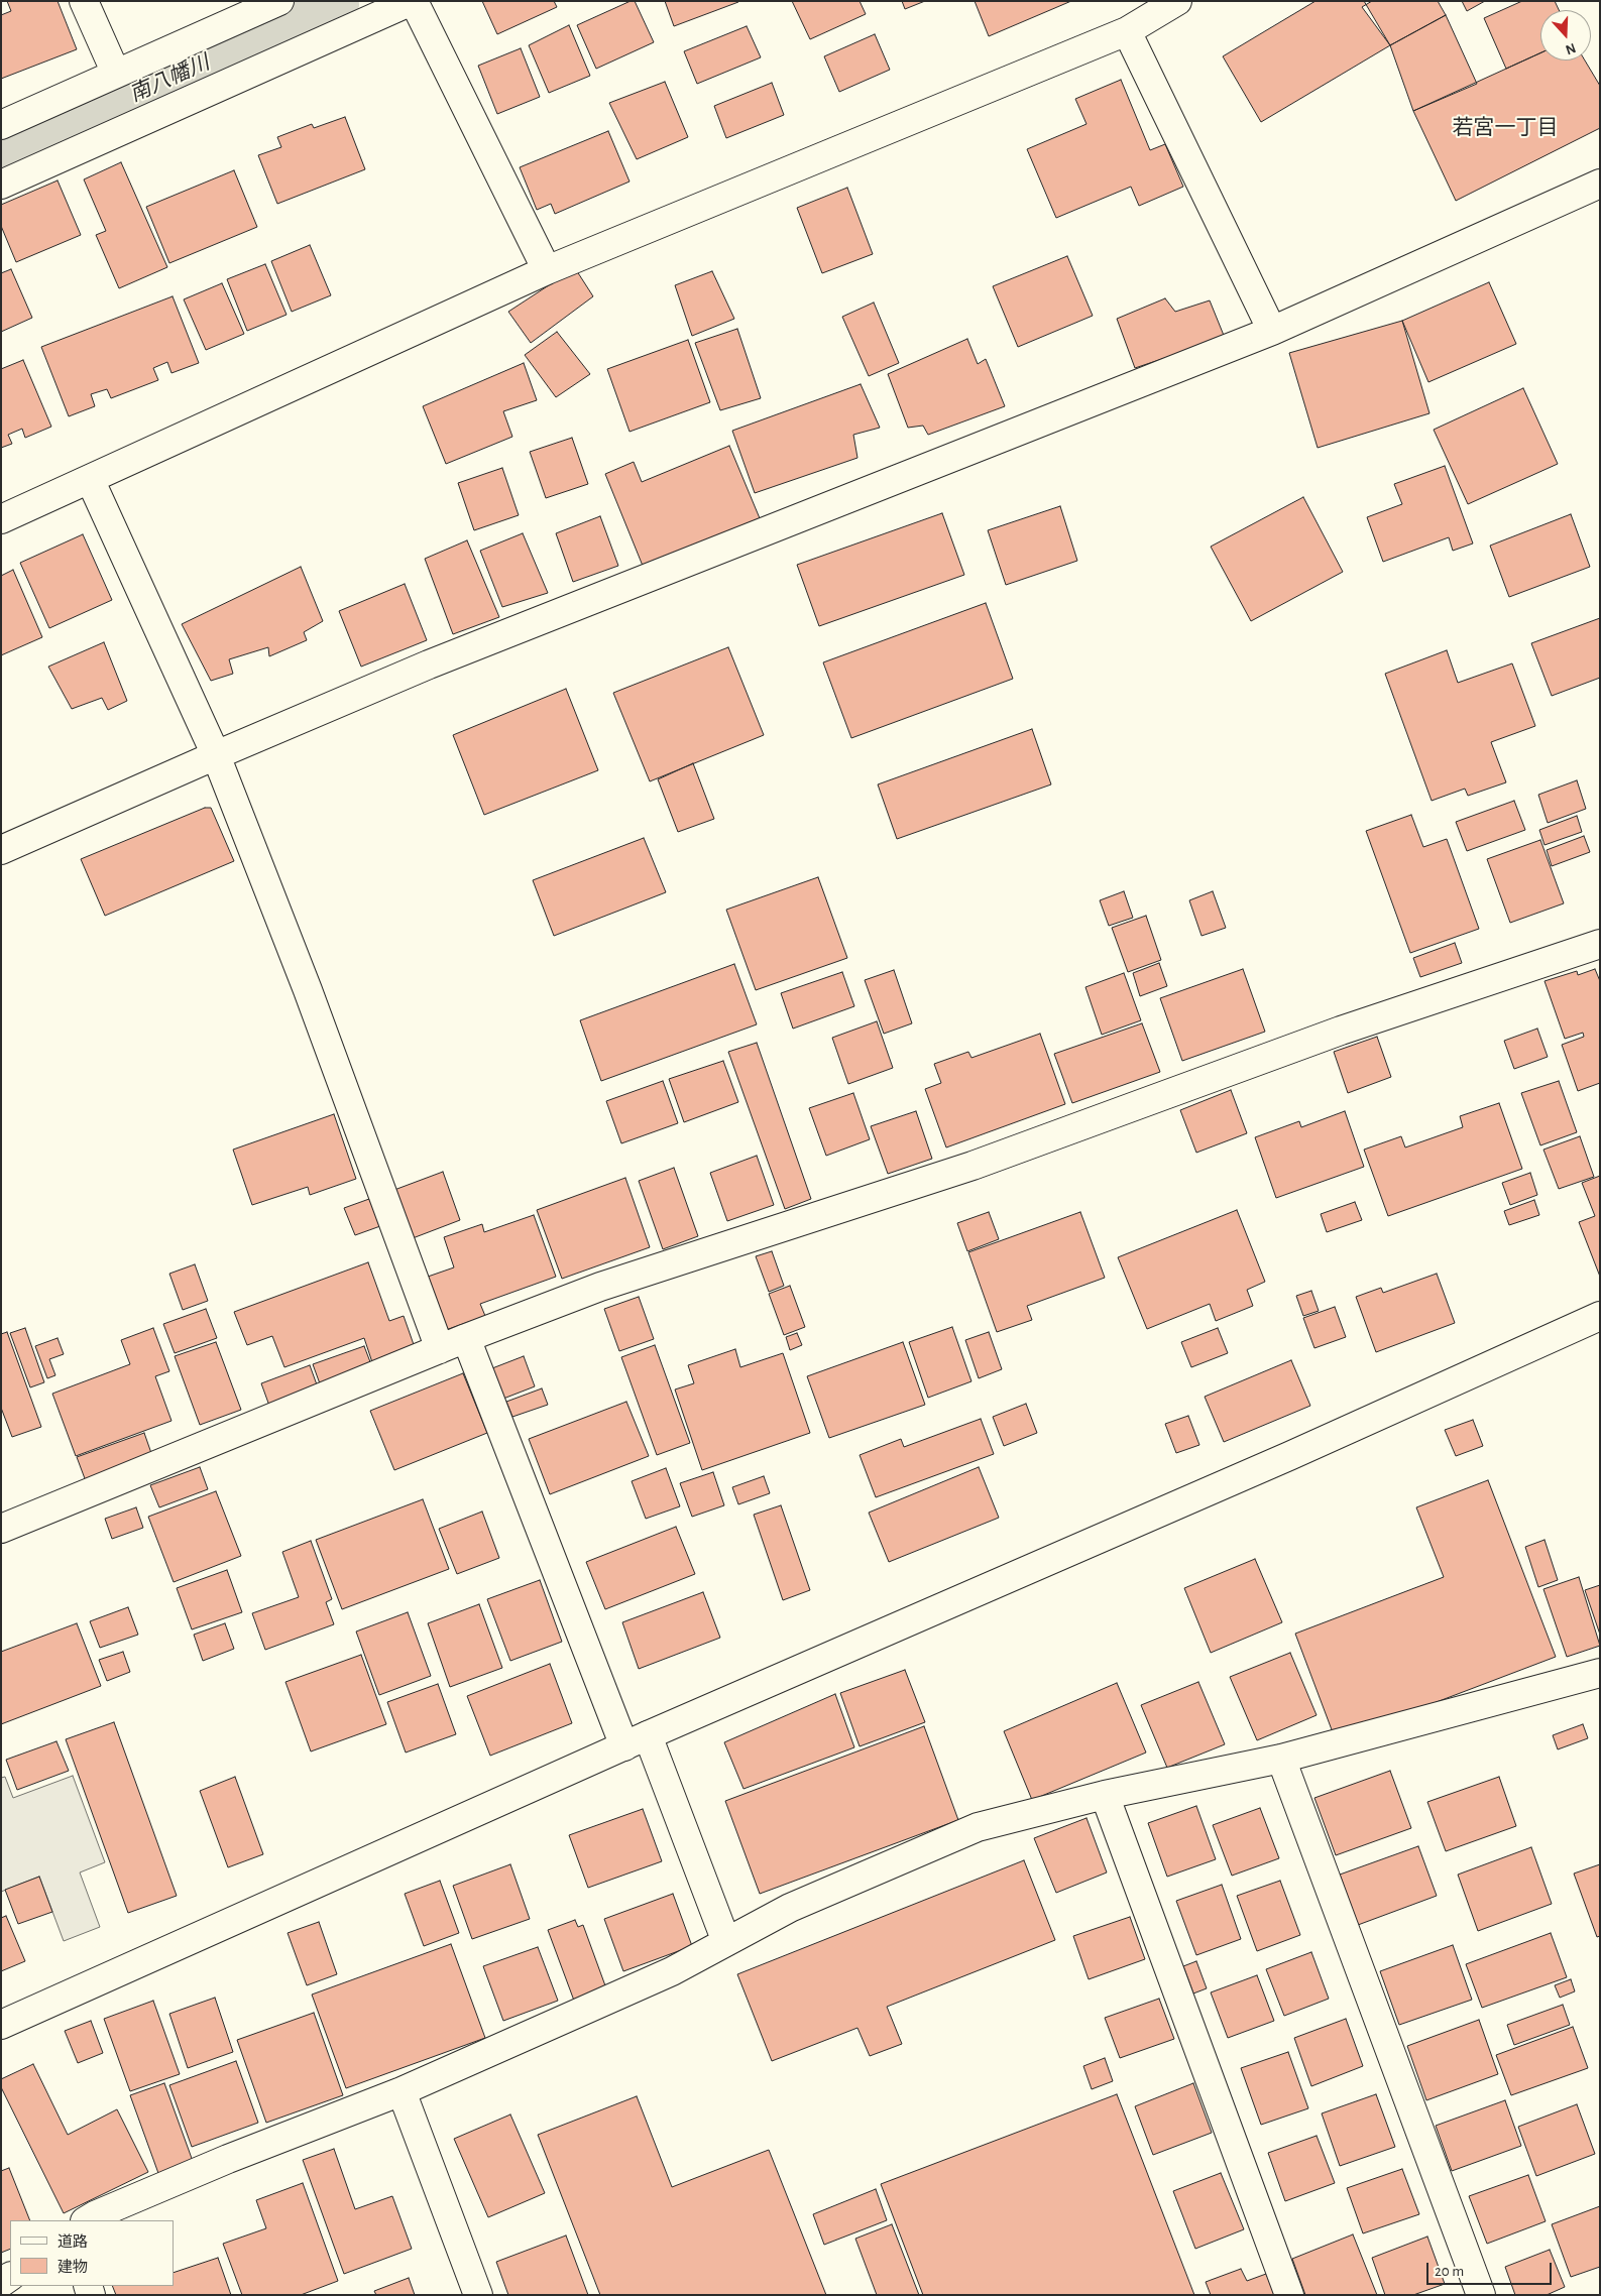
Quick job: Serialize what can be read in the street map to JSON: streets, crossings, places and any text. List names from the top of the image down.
{
  "districts": ["若宮一丁目"],
  "water": ["南八幡川"],
  "legend": ["道路", "建物"],
  "scale_bar": "20 m",
  "north": "bottom"
}
